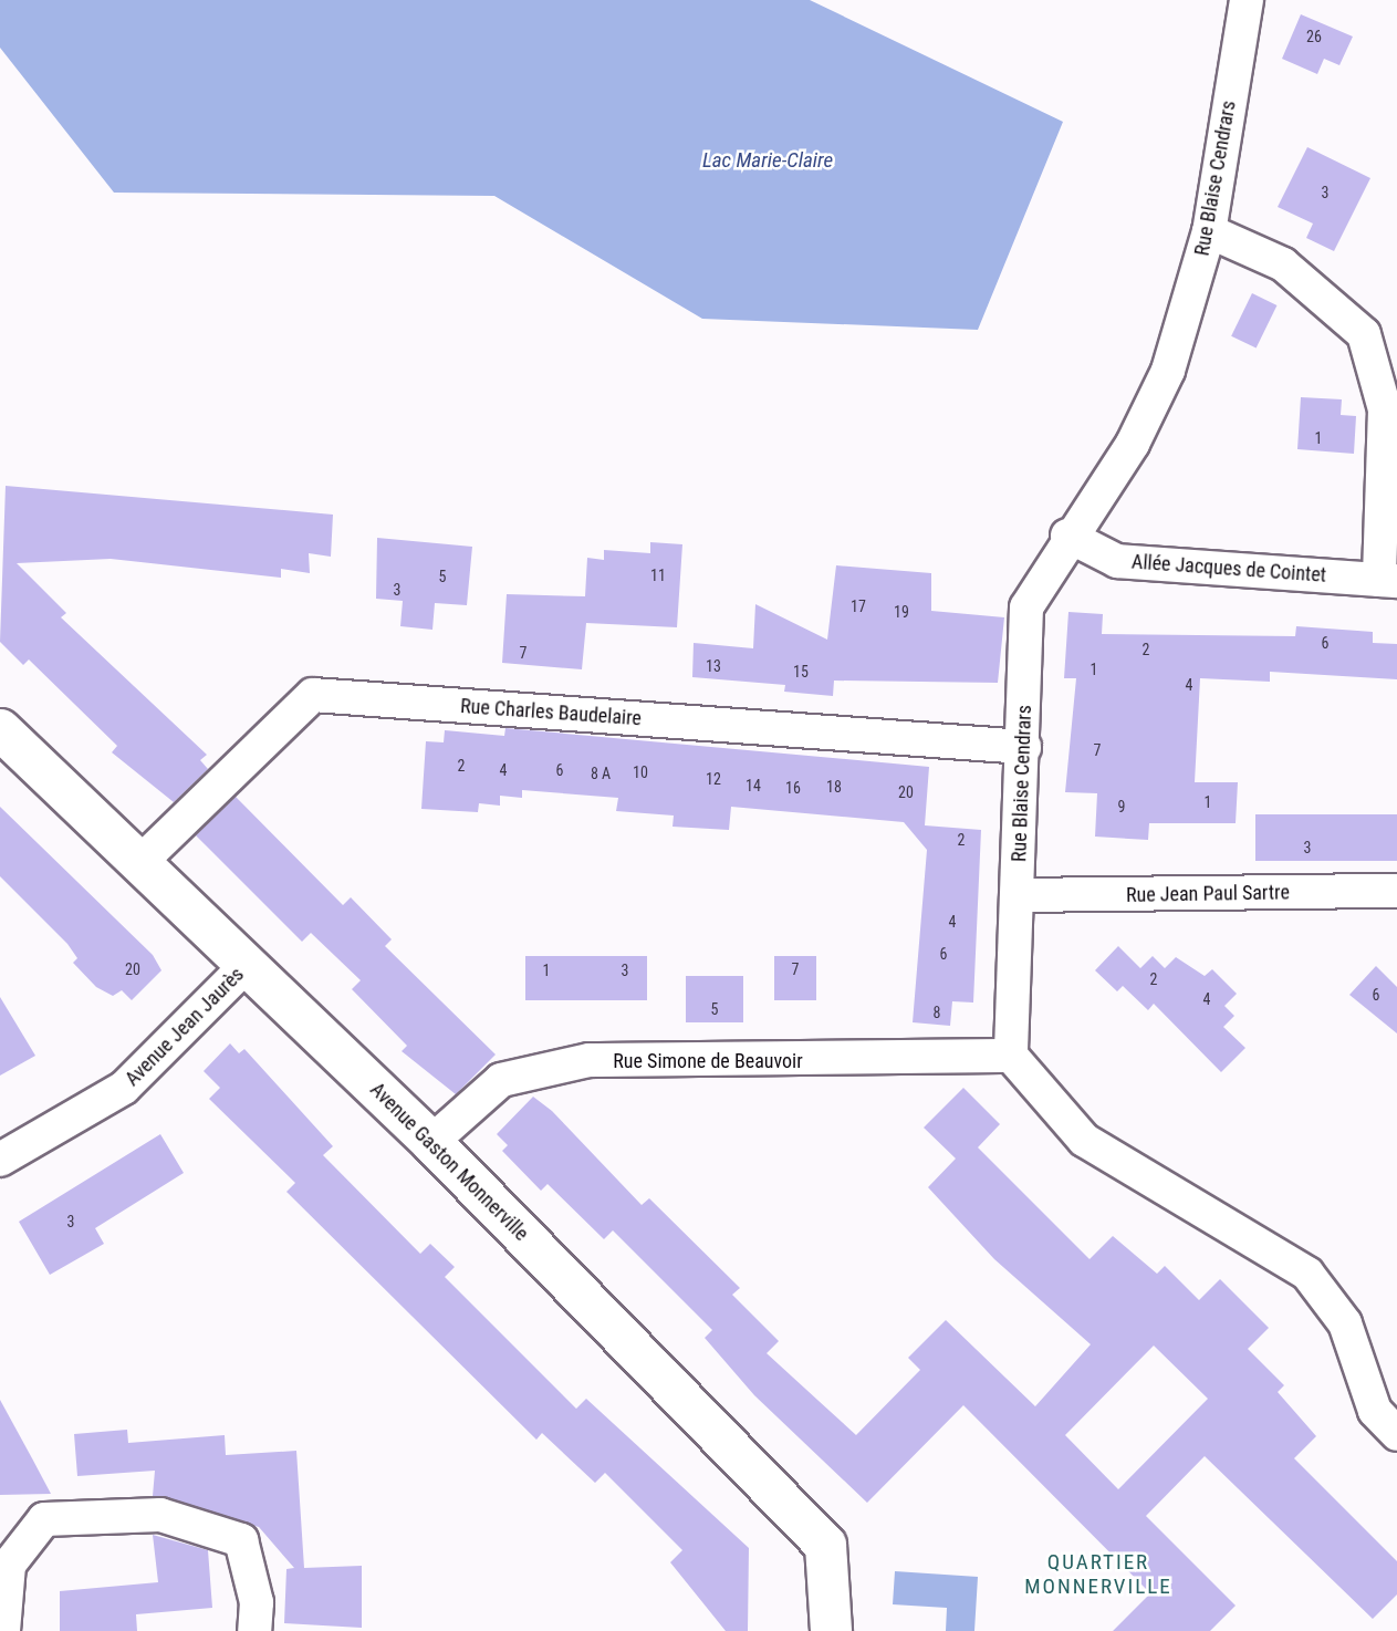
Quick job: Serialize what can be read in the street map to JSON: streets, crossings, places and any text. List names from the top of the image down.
{
  "streets": {
    "street": [
      "Rue Blaise Cendrars",
      "Allée Jacques de Cointet",
      "Rue Charles Baudelaire",
      "Rue Jean Paul Sartre",
      "Avenue Jean Jaurès",
      "Rue Simone de Beauvoir",
      "Avenue Gaston Monnerville"
    ]
  },
  "crossings": [
    ["Rue Blaise Cendrars", "Allée Jacques de Cointet"],
    ["Rue Blaise Cendrars", "Rue Charles Baudelaire"],
    ["Rue Blaise Cendrars", "Rue Jean Paul Sartre"],
    ["Rue Blaise Cendrars", "Rue Simone de Beauvoir"],
    ["Rue Charles Baudelaire", "Avenue Gaston Monnerville"],
    ["Avenue Jean Jaurès", "Avenue Gaston Monnerville"],
    ["Rue Simone de Beauvoir", "Avenue Gaston Monnerville"]
  ],
  "districts": ["QUARTIER MONNERVILLE"],
  "water": ["Lac Marie-Claire"],
  "house_numbers": [
    "26",
    "3",
    "1",
    "11",
    "5",
    "3",
    "17",
    "19",
    "6",
    "2",
    "7",
    "13",
    "1",
    "15",
    "4",
    "7",
    "2",
    "4",
    "6",
    "10",
    "8 A",
    "12",
    "14",
    "18",
    "16",
    "20",
    "1",
    "9",
    "2",
    "3",
    "4",
    "6",
    "20",
    "7",
    "1",
    "3",
    "2",
    "6",
    "4",
    "5",
    "8",
    "3"
  ]
}
